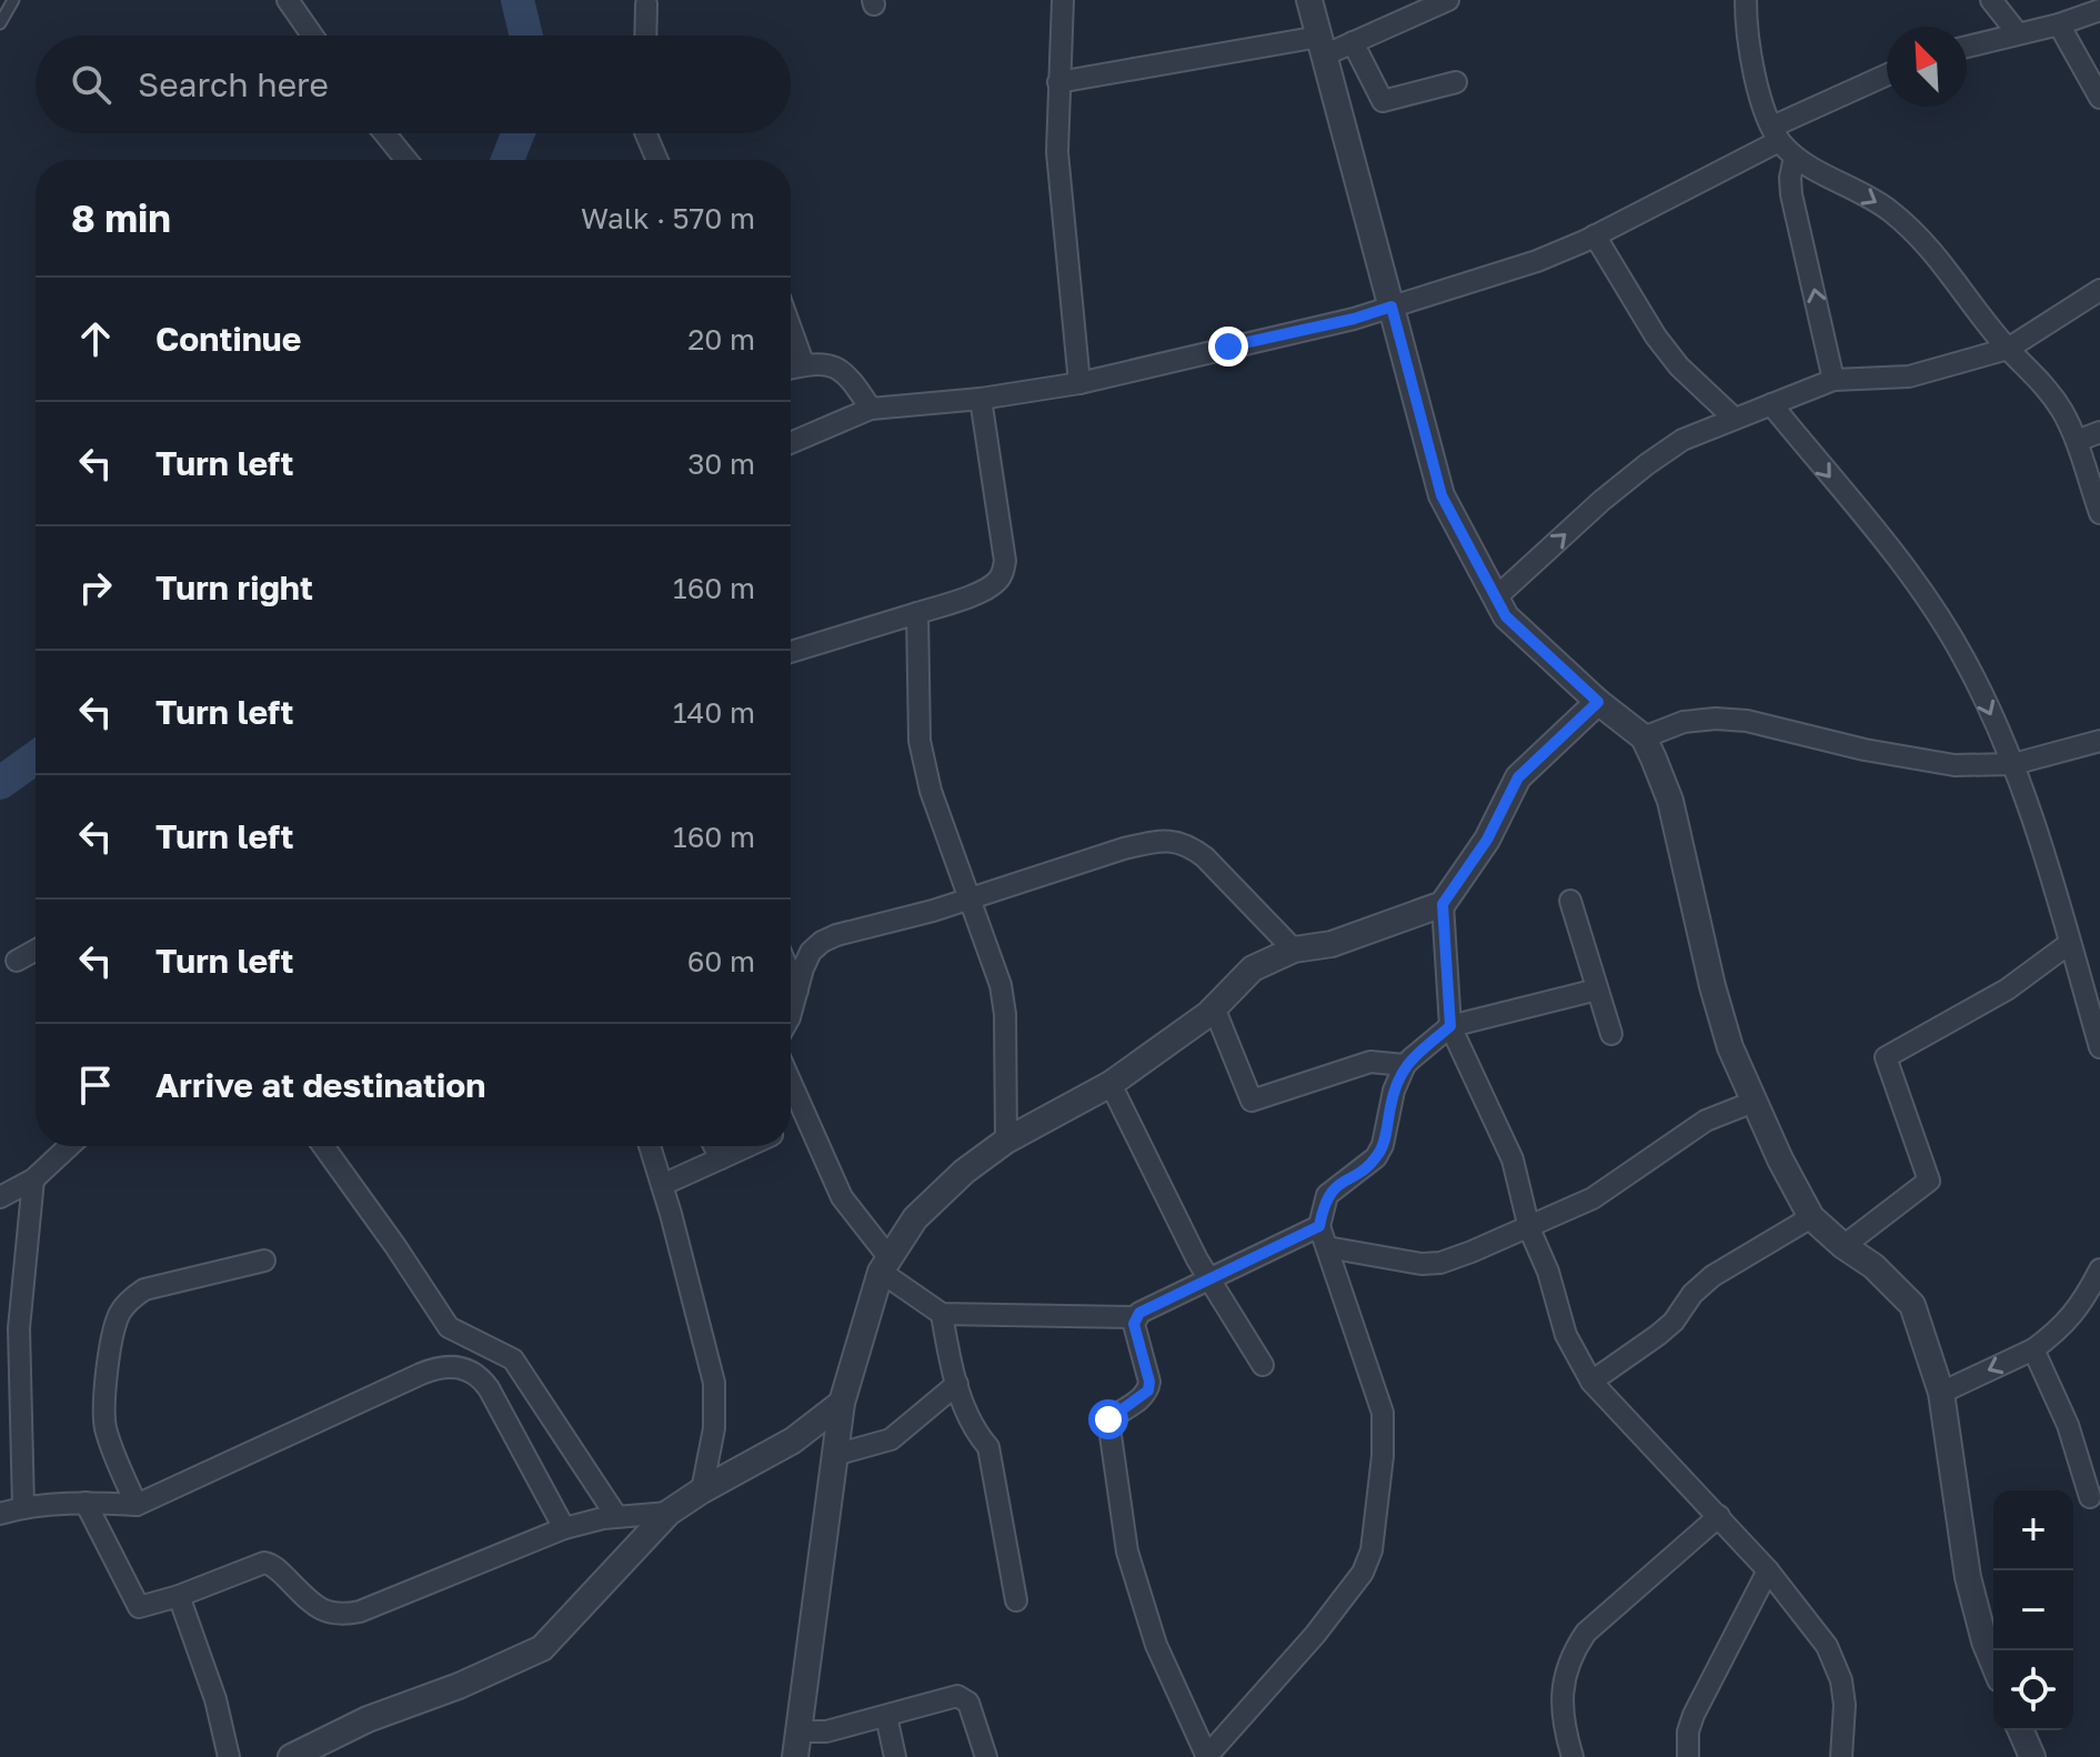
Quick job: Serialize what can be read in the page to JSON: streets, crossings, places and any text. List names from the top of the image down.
{
  "north": "top left",
  "page": {
    "search": "Search here",
    "heading": ["8 min", "Walk · 570 m"],
    "list": [
      ["Continue", "20 m"],
      ["Turn left", "30 m"],
      ["Turn right", "160 m"],
      ["Turn left", "140 m"],
      ["Turn left", "160 m"],
      ["Turn left", "60 m"],
      "Arrive at destination"
    ],
    "map_buttons": ["+", "−"]
  }
}
